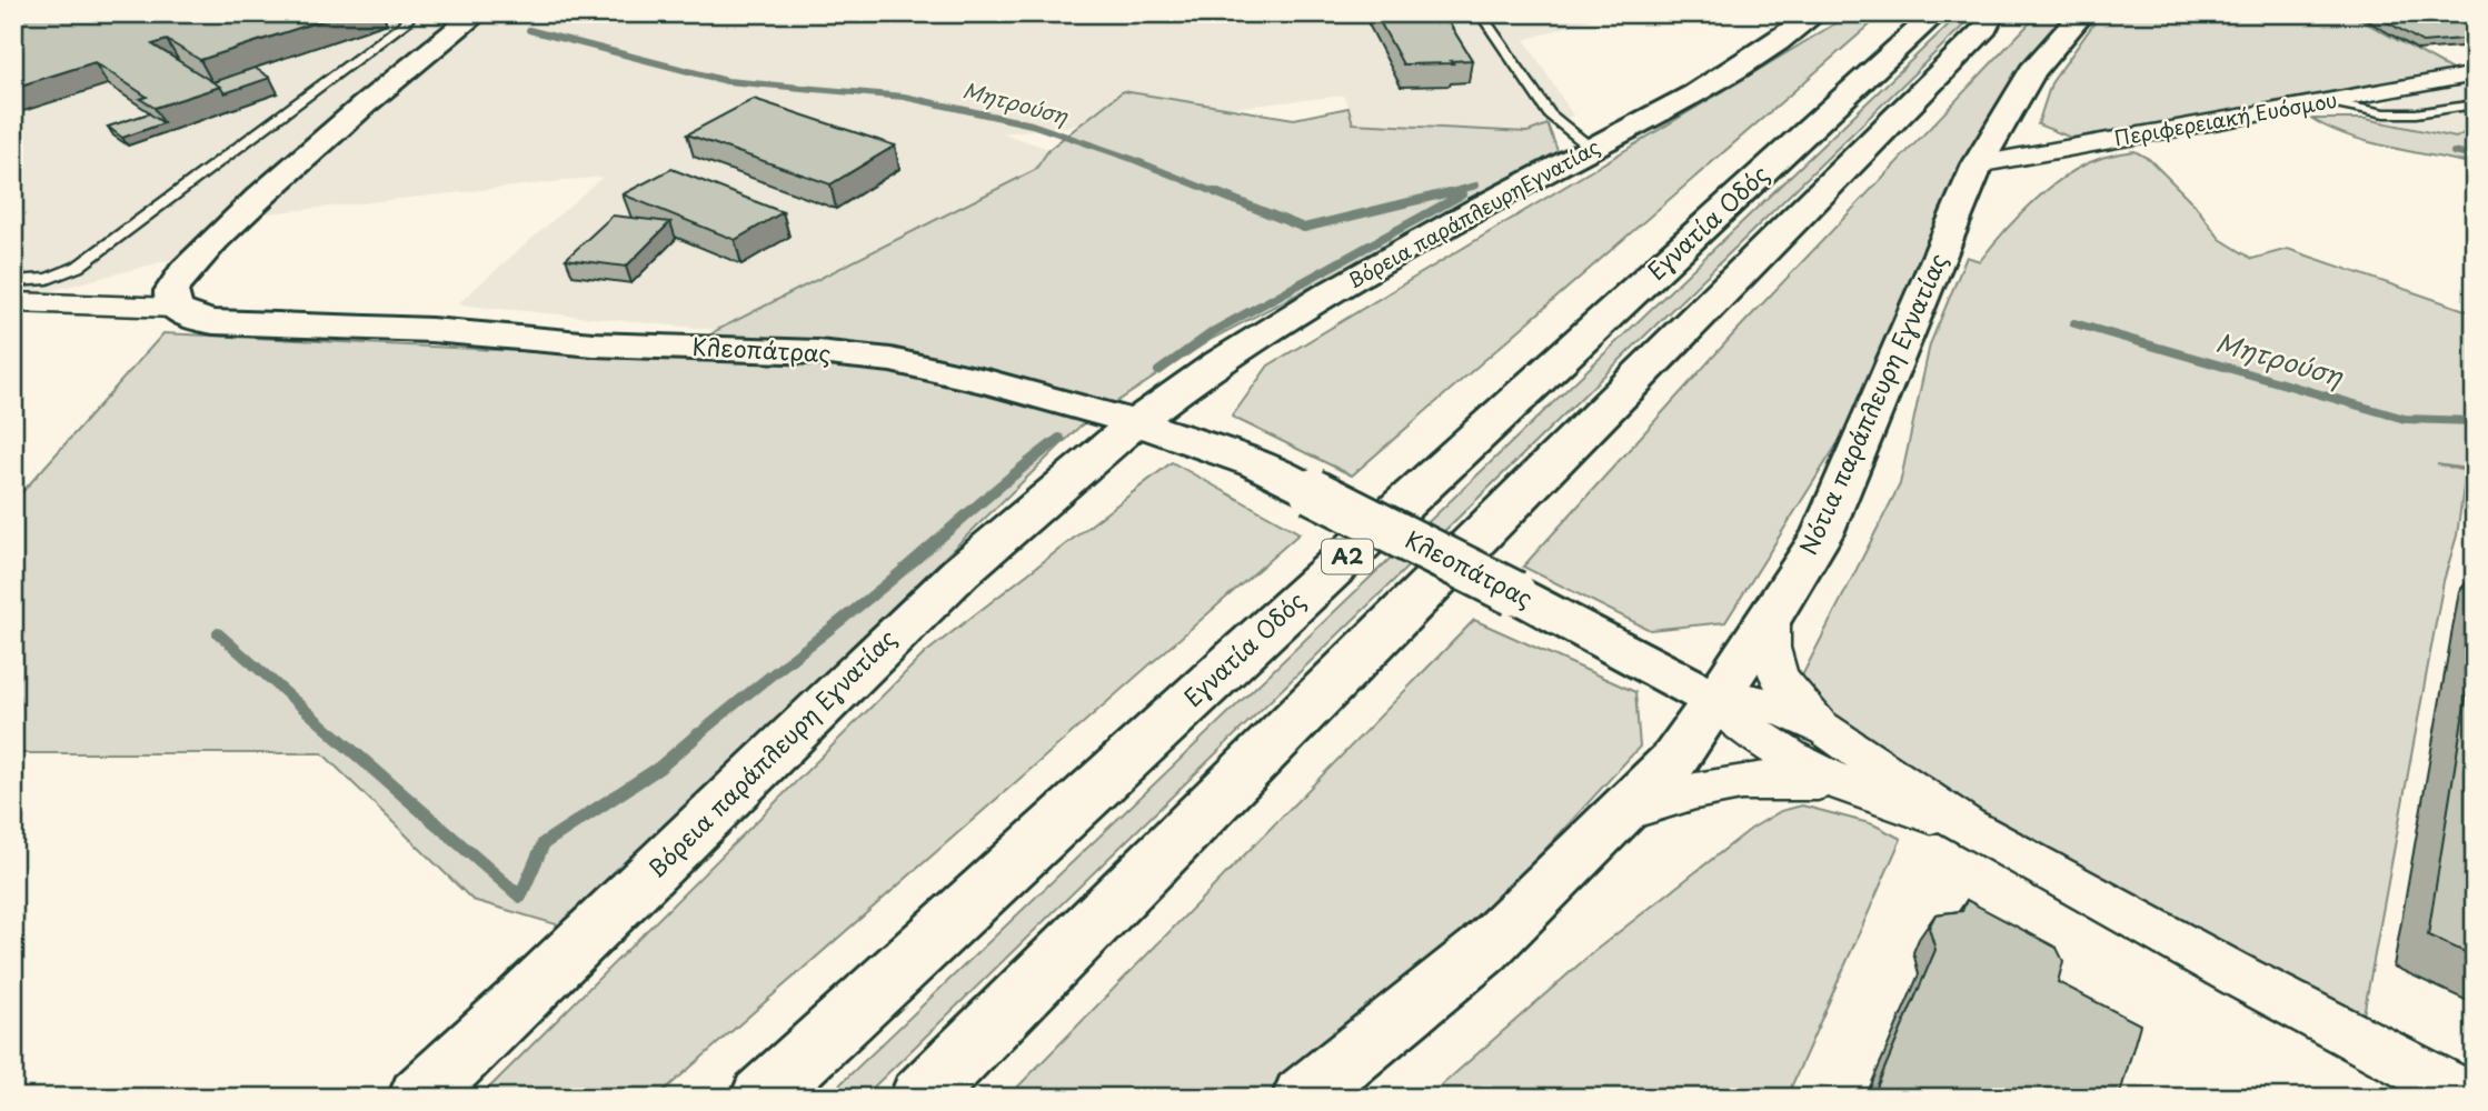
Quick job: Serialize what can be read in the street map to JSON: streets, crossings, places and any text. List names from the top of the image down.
{
  "streets": {
    "main road": [
      "Βόρεια παράπλευρηΕγνατίας",
      "Εγνατία Οδός",
      "Κλεοπάτρας",
      "Νότια παράπλευρη Εγνατίας",
      "Α2",
      "Βόρεια παράπλευρη Εγνατίας"
    ],
    "street": ["Περιφερειακή Ευόσμου"]
  },
  "crossings": [
    ["Περιφερειακή Ευόσμου", "Νότια παράπλευρη Εγνατίας"],
    ["Βόρεια παράπλευρηΕγνατίας", "Κλεοπάτρας"],
    ["Βόρεια παράπλευρηΕγνατίας", "Βόρεια παράπλευρη Εγνατίας"],
    ["Κλεοπάτρας", "Νότια παράπλευρη Εγνατίας"],
    ["Κλεοπάτρας", "Βόρεια παράπλευρη Εγνατίας"]
  ],
  "water": ["Μητρούση"]
}
